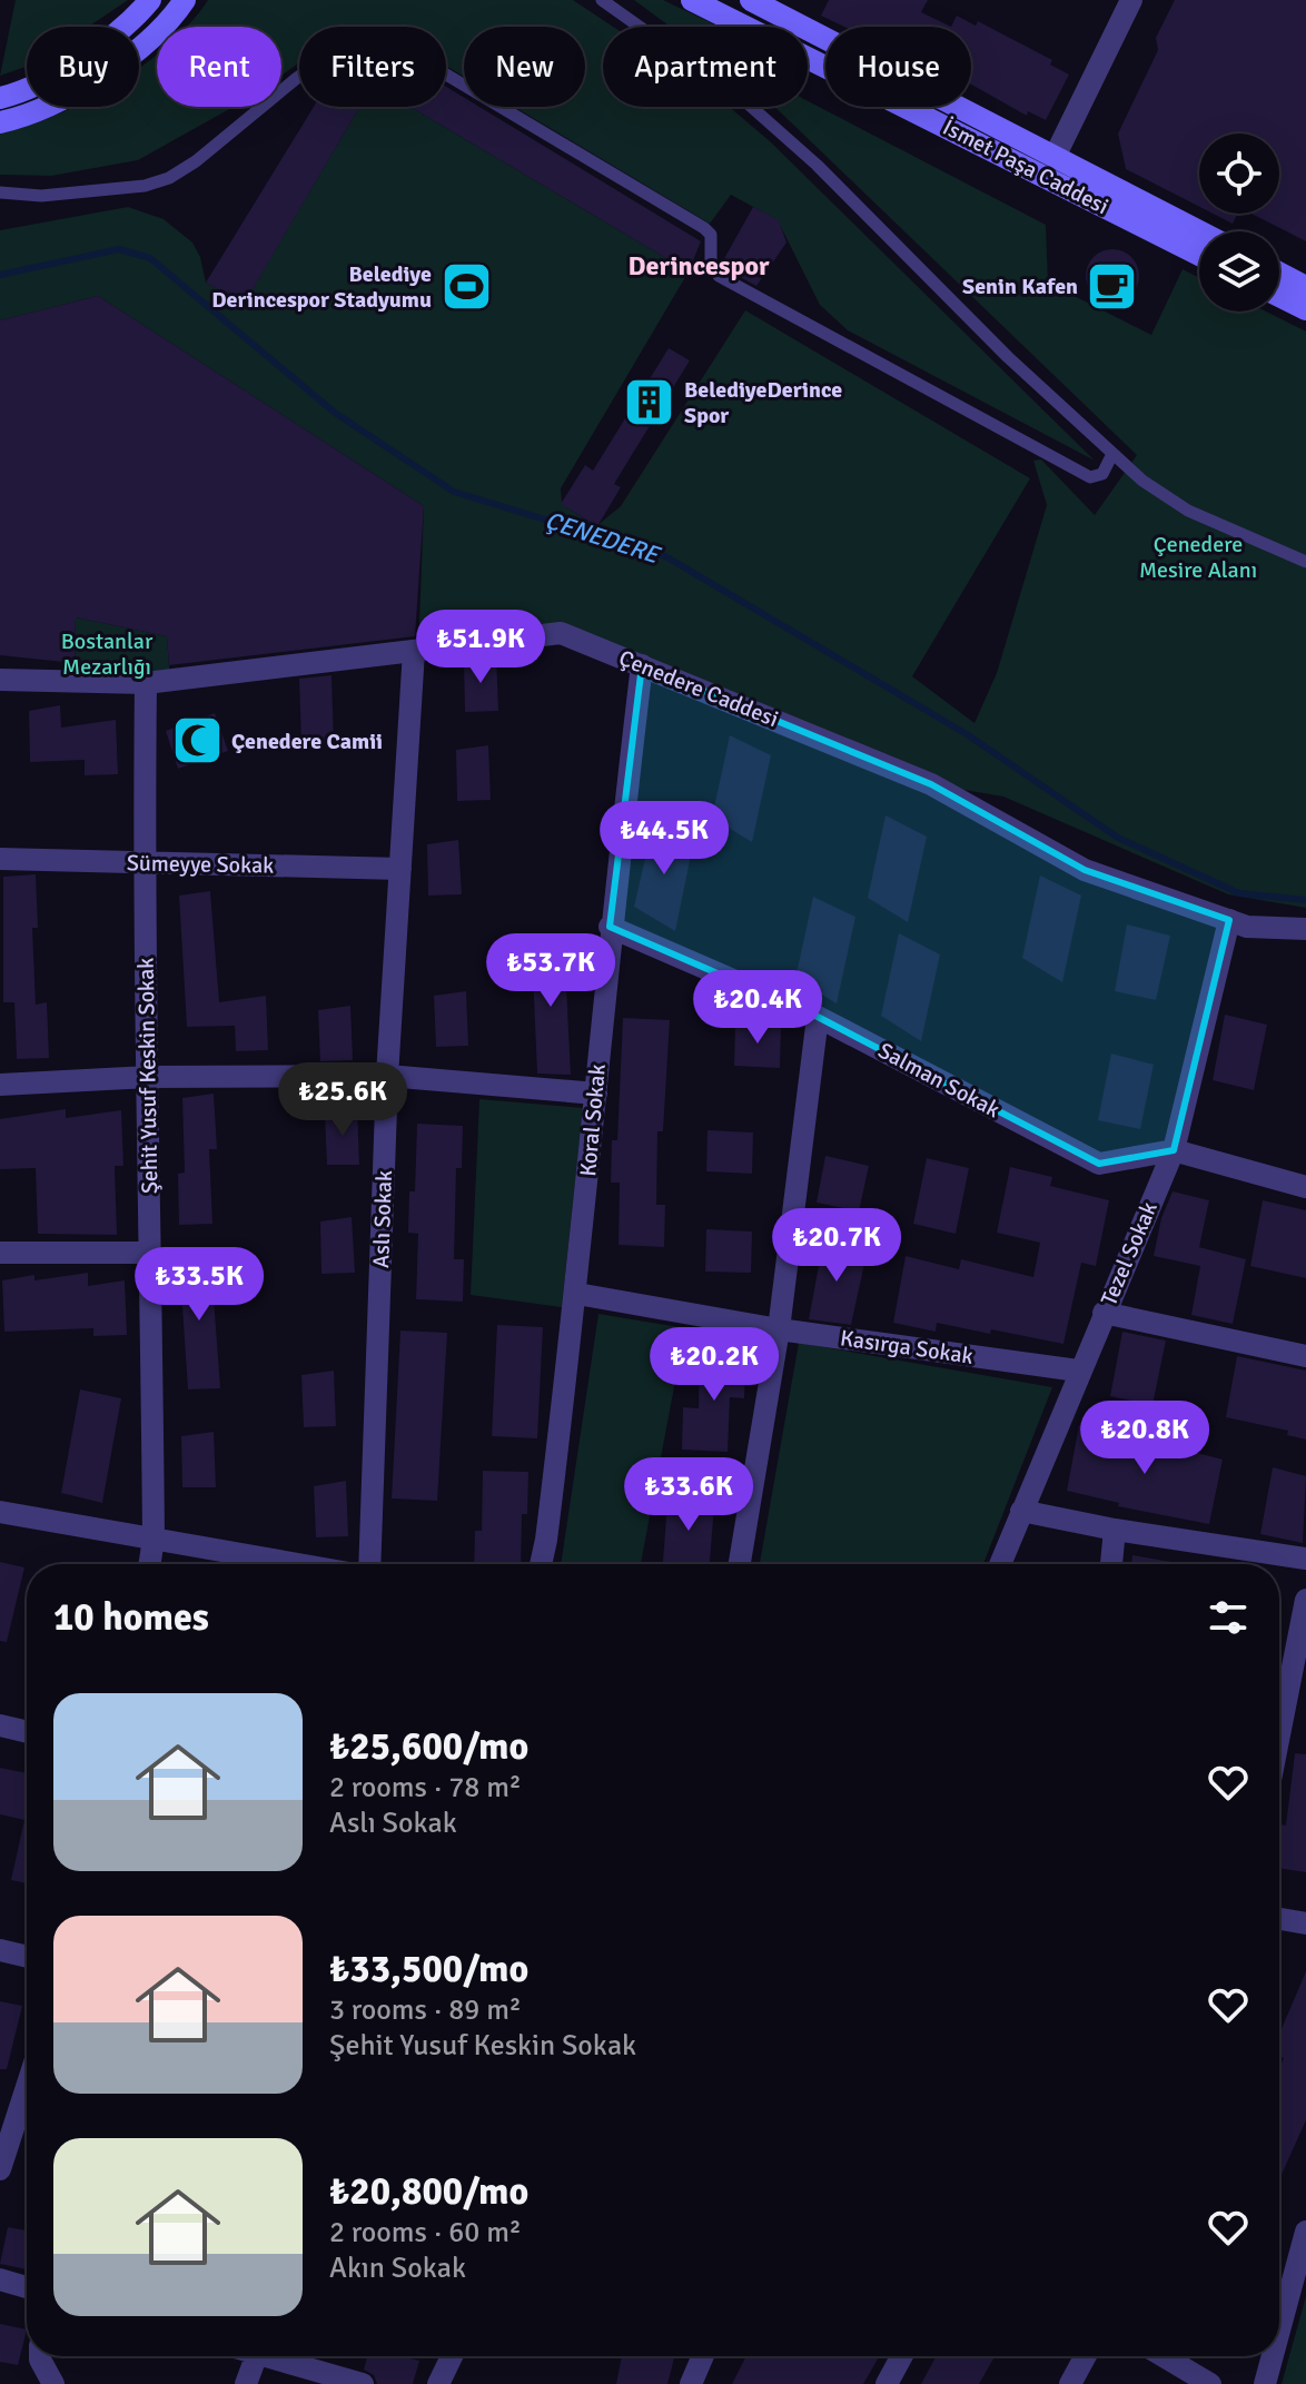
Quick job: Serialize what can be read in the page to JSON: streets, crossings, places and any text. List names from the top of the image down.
{
  "streets": {
    "main road": ["İsmet Paşa Caddesi"],
    "street": [
      "Çenedere Caddesi",
      "Sümeyye Sokak",
      "Şehit Yusuf Keskin Sokak",
      "Salman Sokak",
      "Koral Sokak",
      "Aslı Sokak",
      "Tezel Sokak",
      "Kasırga Sokak"
    ]
  },
  "crossings": [
    ["Çenedere Caddesi", "Şehit Yusuf Keskin Sokak"],
    ["Çenedere Caddesi", "Koral Sokak"],
    ["Çenedere Caddesi", "Aslı Sokak"],
    ["Çenedere Caddesi", "Tezel Sokak"],
    ["Sümeyye Sokak", "Şehit Yusuf Keskin Sokak"],
    ["Sümeyye Sokak", "Aslı Sokak"],
    ["Salman Sokak", "Koral Sokak"],
    ["Salman Sokak", "Tezel Sokak"],
    ["Koral Sokak", "Kasırga Sokak"],
    ["Tezel Sokak", "Kasırga Sokak"]
  ],
  "districts": ["Derincespor"],
  "water": ["ÇENEDERE"],
  "parks": ["Çenedere Mesire Alanı", "Bostanlar Mezarlığı"],
  "places": {
    "cafe": ["Senin Kafen"],
    "sports": ["Belediye Derincespor Stadyumu"],
    "building": ["BelediyeDerince Spor"],
    "mosque": ["Çenedere Camii"]
  },
  "page": {
    "chip": [
      "Buy",
      "Rent",
      "Filters",
      "New",
      "Apartment",
      "House"
    ],
    "price": [
      "₺51.9K",
      "₺44.5K",
      "₺53.7K",
      "₺20.4K",
      "₺25.6K",
      "₺20.7K",
      "₺33.5K",
      "₺20.2K",
      "₺20.8K",
      "₺33.6K"
    ],
    "heading": "10 homes",
    "list": [
      {
        "name": "₺25,600/mo",
        "note": "2 rooms · 78 m² · Aslı Sokak"
      },
      {
        "name": "₺33,500/mo",
        "note": "3 rooms · 89 m² · Şehit Yusuf Keskin Sokak"
      },
      {
        "name": "₺20,800/mo",
        "note": "2 rooms · 60 m² · Akın Sokak"
      }
    ]
  }
}
